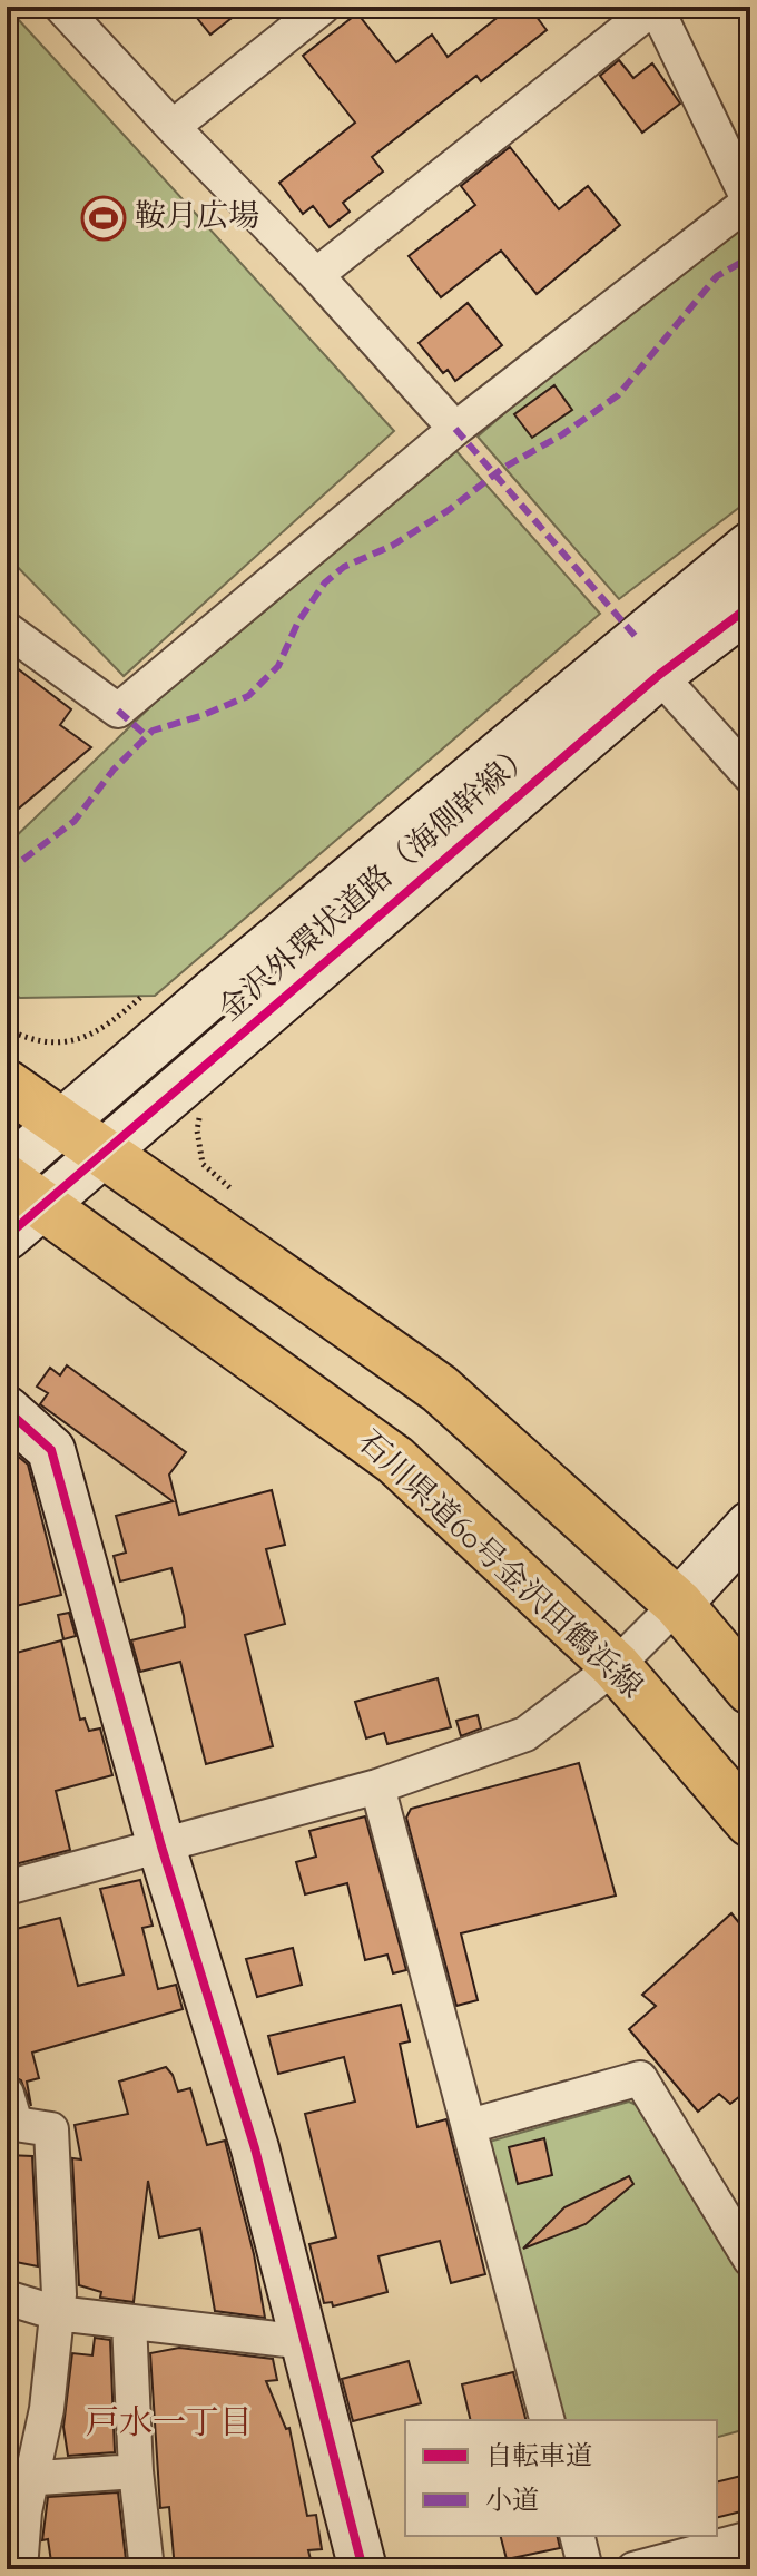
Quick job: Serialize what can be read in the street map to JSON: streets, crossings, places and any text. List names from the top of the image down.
{
  "streets": {
    "main road": ["石川県道60号金沢田鶴浜線"],
    "street": ["金沢外環状道路（海側幹線）"]
  },
  "crossings": [
    ["金沢外環状道路（海側幹線）", "石川県道60号金沢田鶴浜線"]
  ],
  "districts": ["戸水一丁目"],
  "places": {
    "sports": ["鞍月広場"]
  },
  "legend": ["自転車道", "小道"]
}
